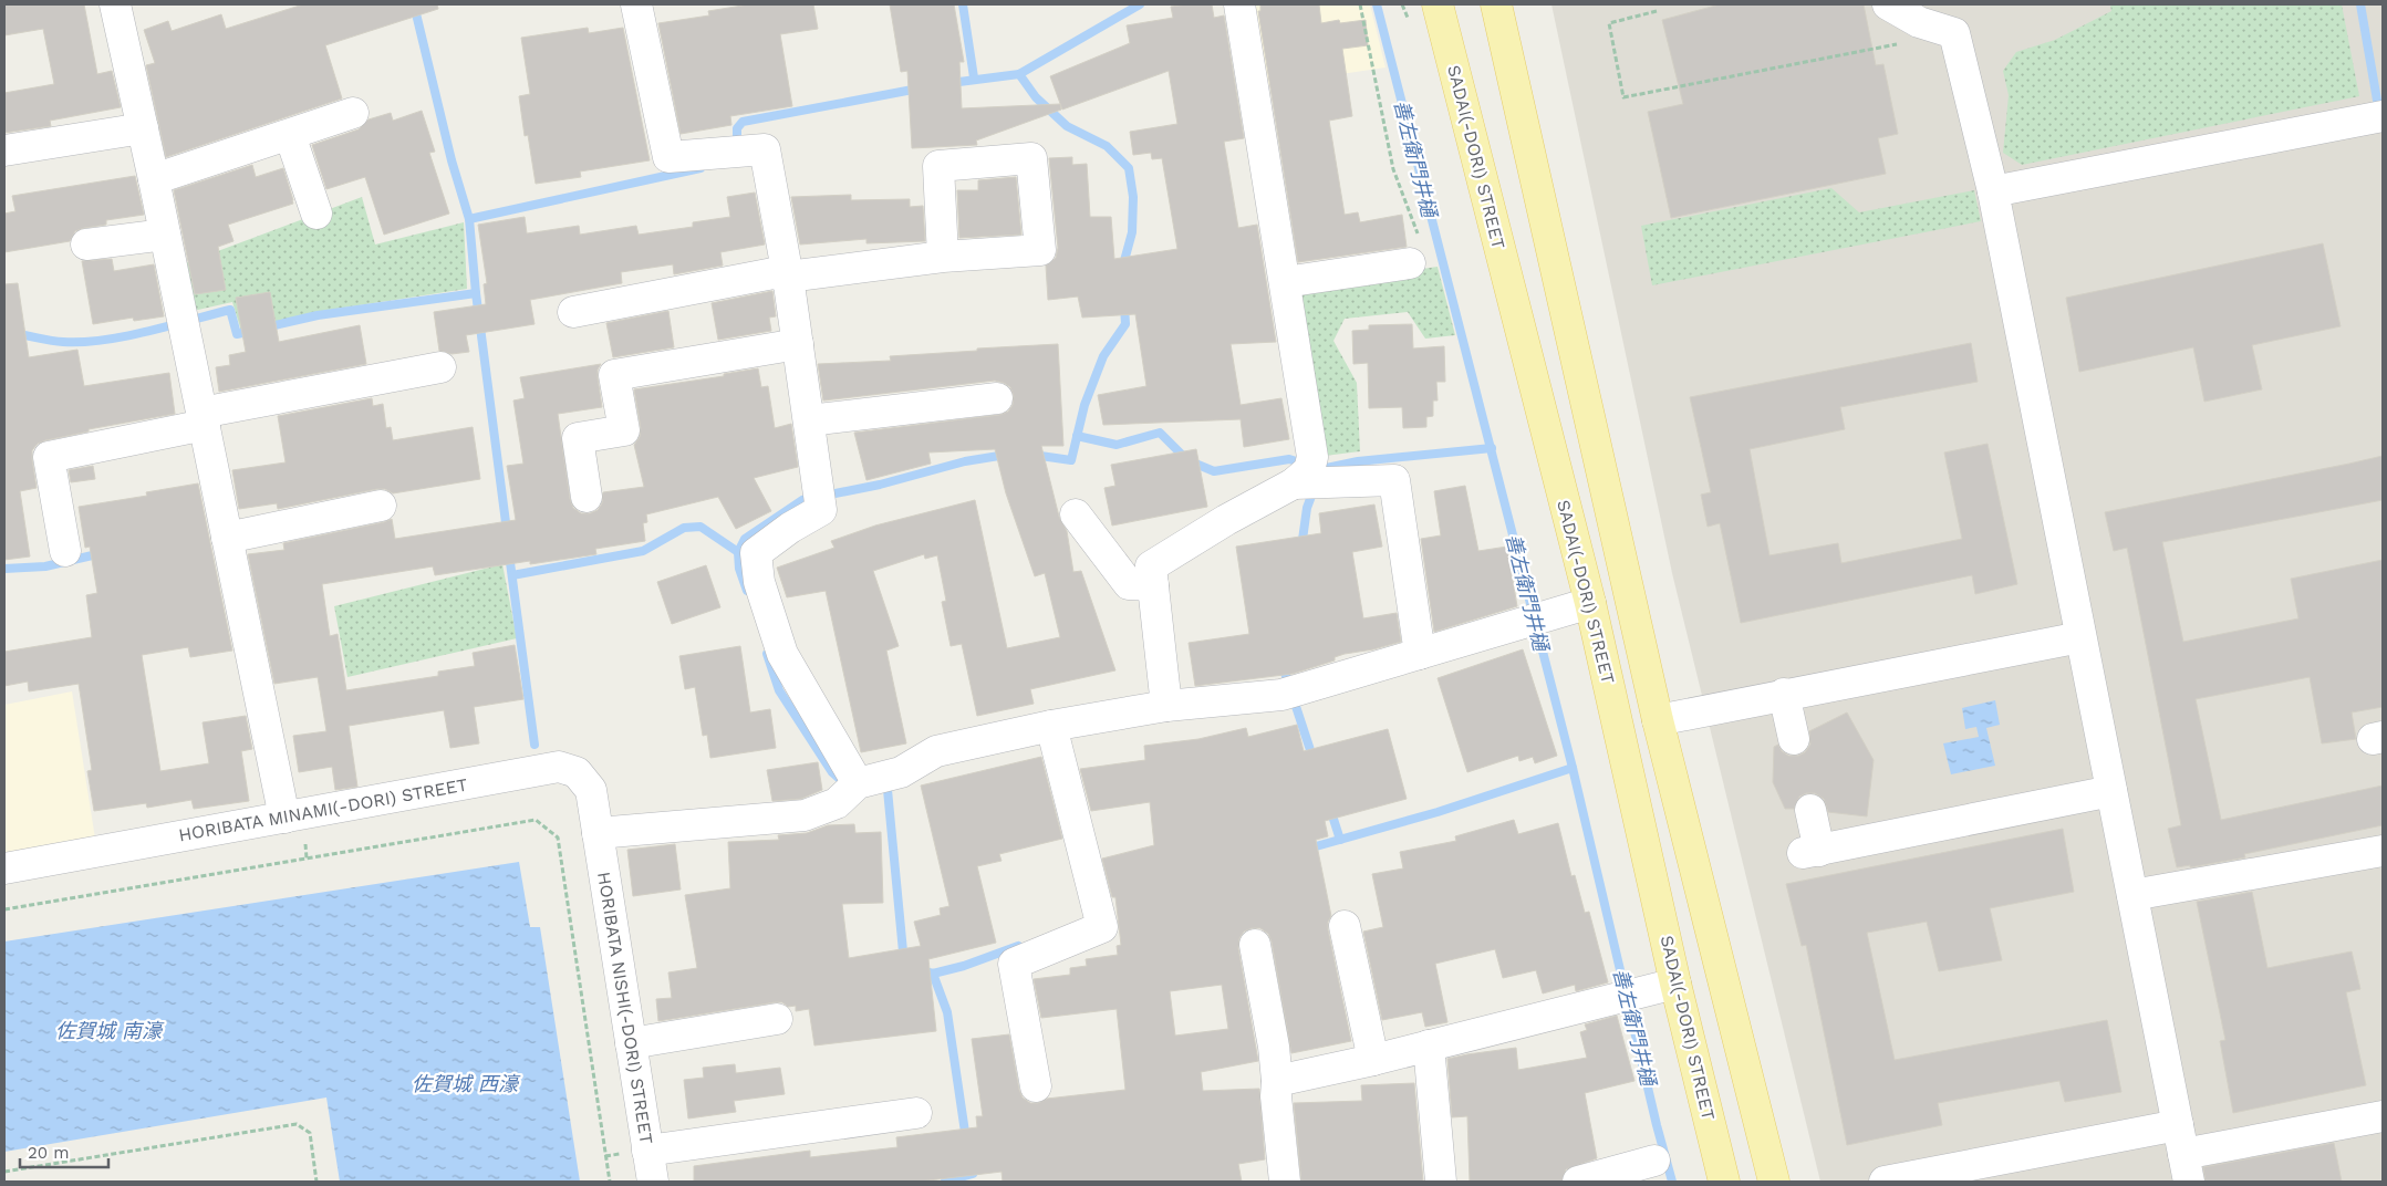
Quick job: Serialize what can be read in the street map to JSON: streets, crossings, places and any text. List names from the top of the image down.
{
  "streets": {
    "main road": ["SADAI(-DORI) STREET"],
    "street": ["HORIBATA MINAMI(-DORI) STREET", "HORIBATA NISHI(-DORI) STREET"]
  },
  "crossings": [
    ["HORIBATA MINAMI(-DORI) STREET", "HORIBATA NISHI(-DORI) STREET"]
  ],
  "water": ["善左衛門井樋", "佐賀城 南濠", "佐賀城 西濠"],
  "scale_bar": "20 m"
}
